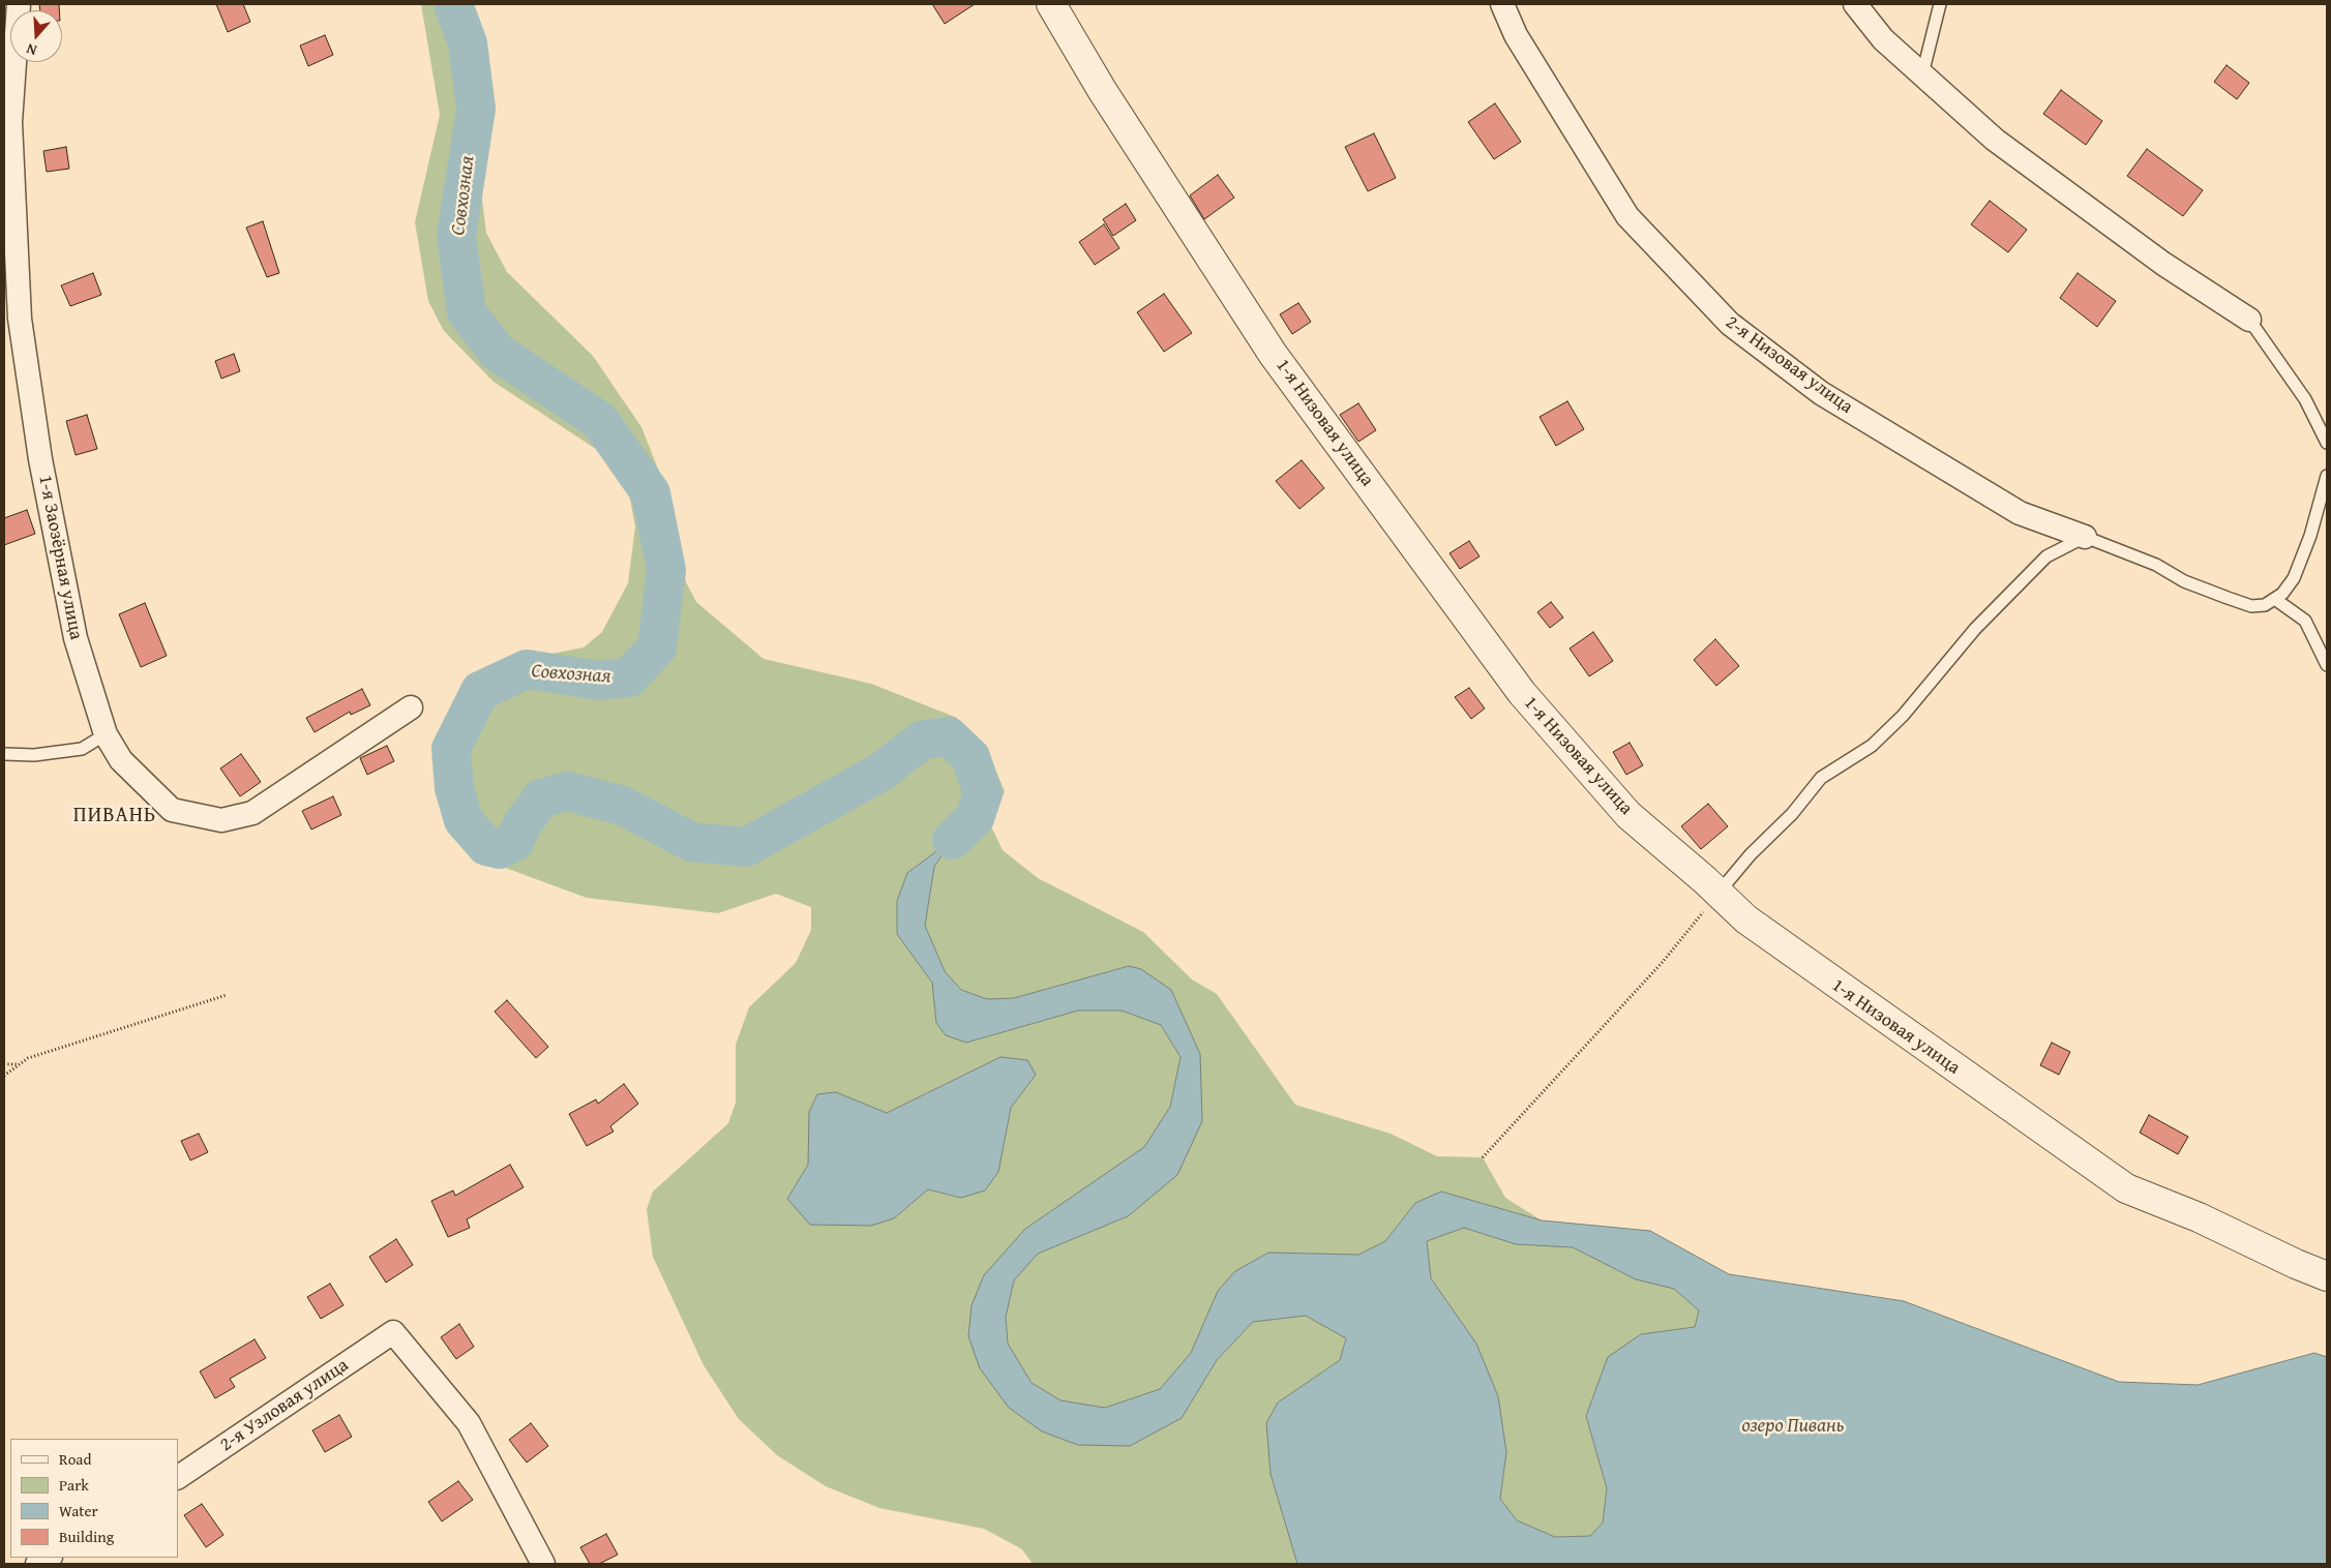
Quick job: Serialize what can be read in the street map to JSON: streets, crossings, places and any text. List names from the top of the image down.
{
  "streets": {
    "street": [
      "2-я Низовая улица",
      "1-я Низовая улица",
      "1-я Заозёрная улица",
      "2-я Узловая улица"
    ]
  },
  "districts": ["ПИВАНЬ"],
  "water": ["Совхозная", "озеро Пивань"],
  "legend": [
    "Road",
    "Park",
    "Water",
    "Building"
  ],
  "north": "bottom"
}
